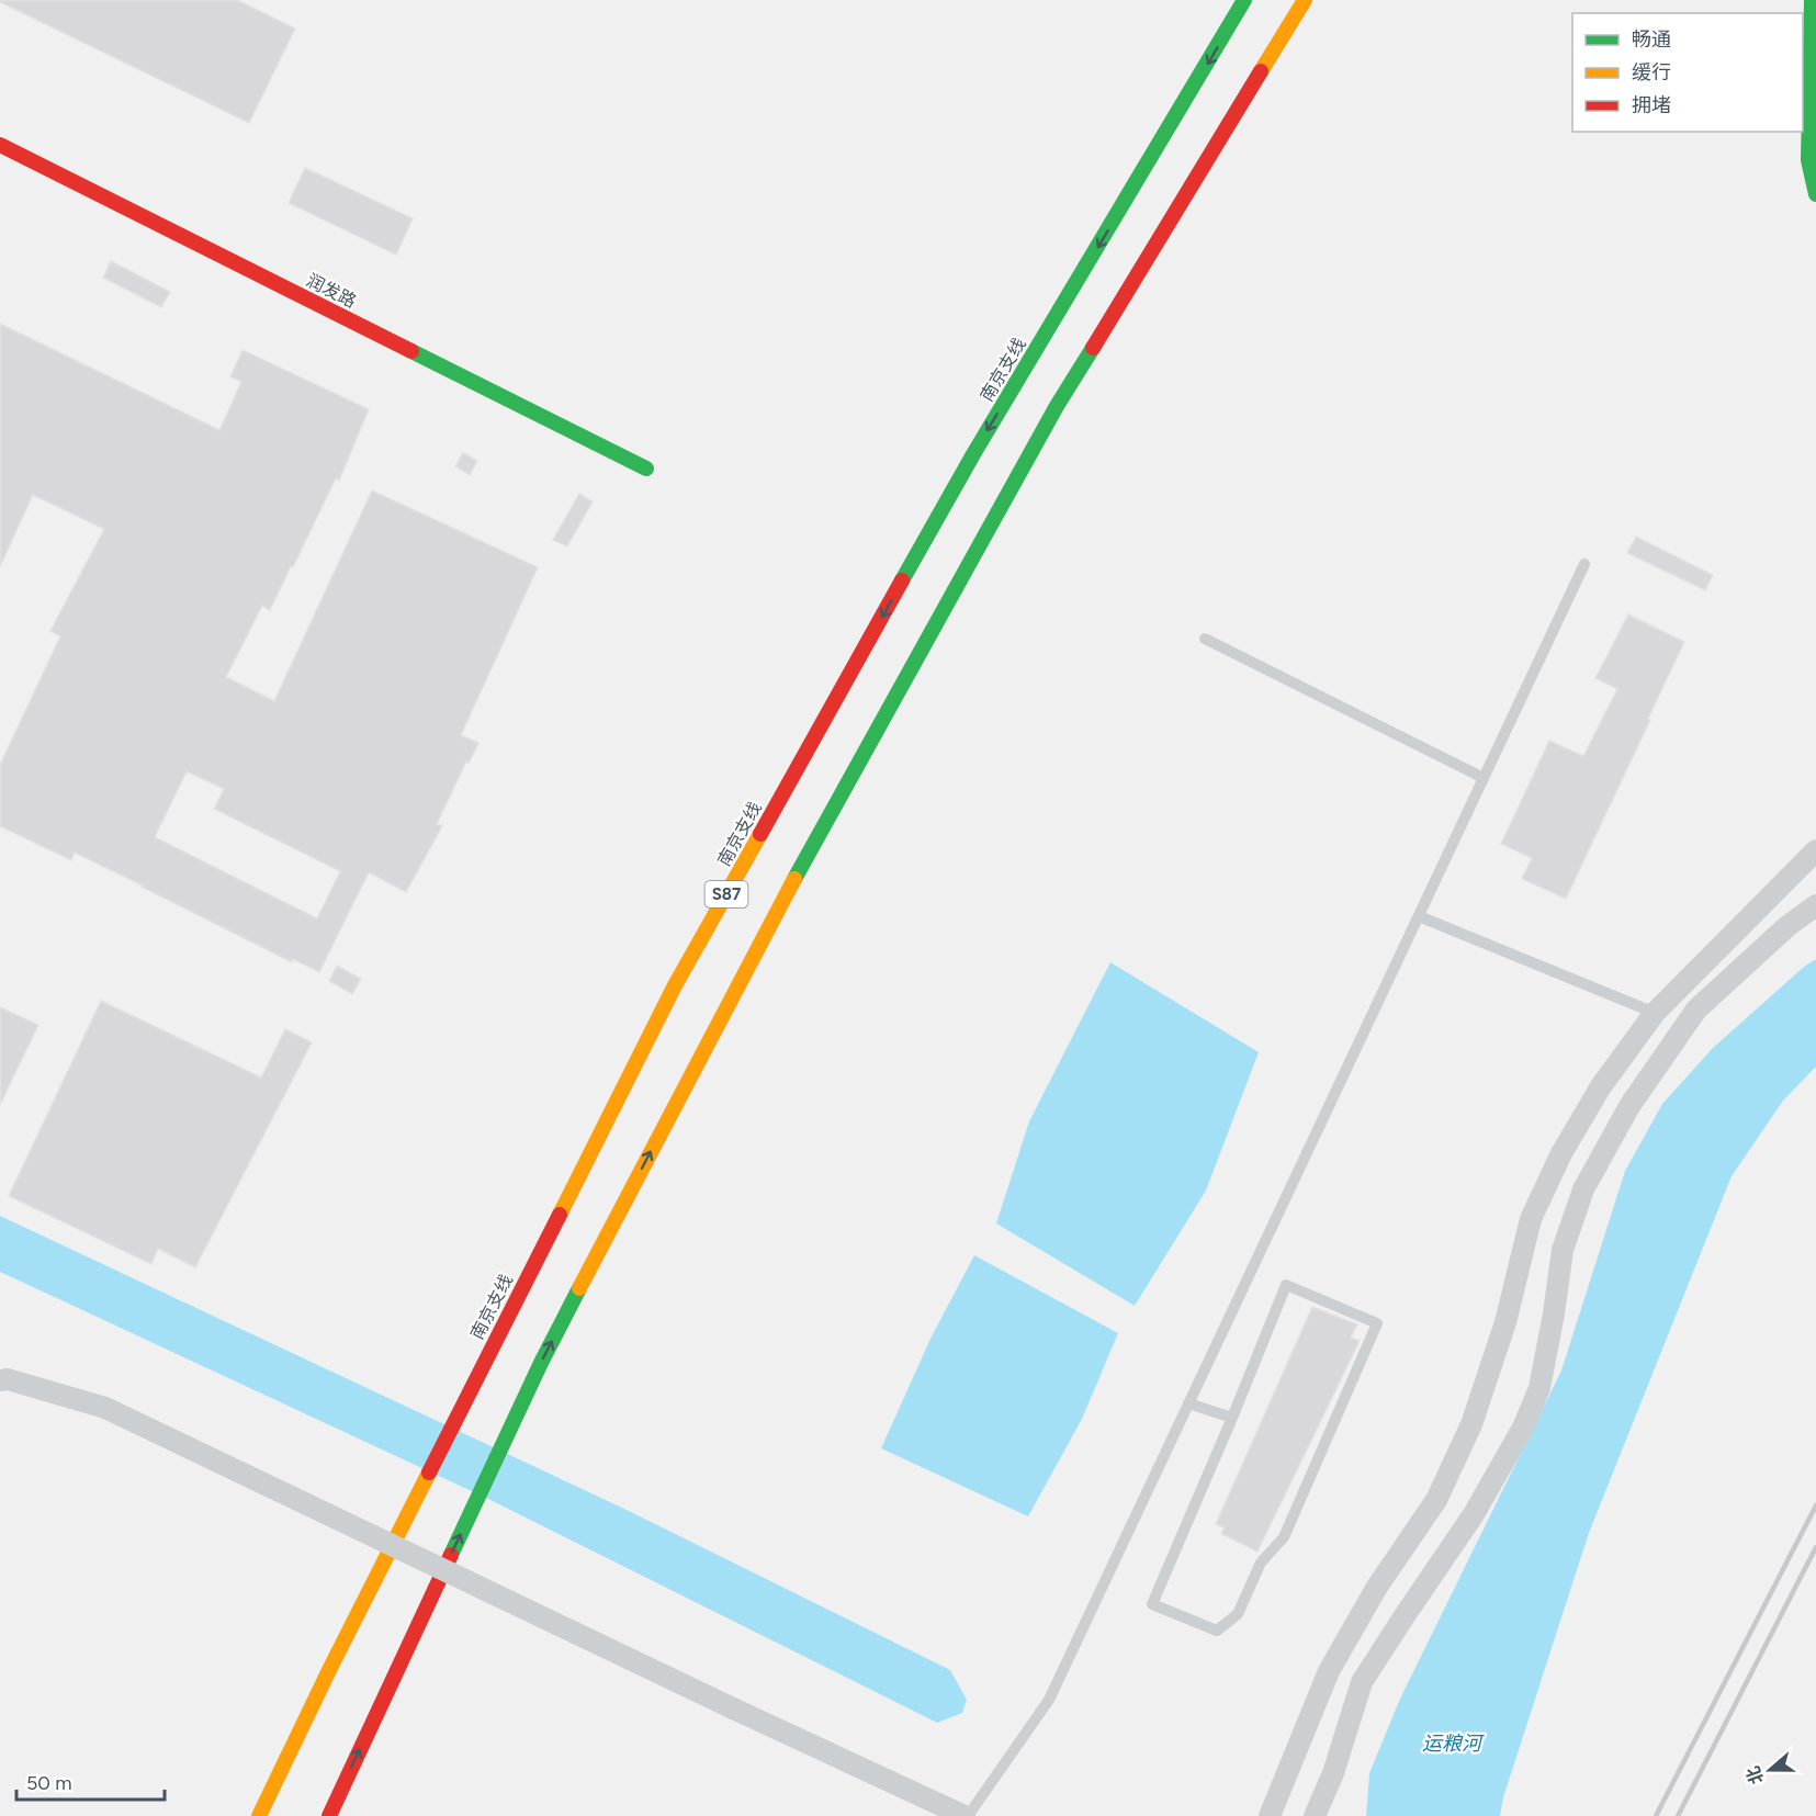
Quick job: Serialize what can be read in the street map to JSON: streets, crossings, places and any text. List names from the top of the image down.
{
  "streets": {
    "main road": ["润发路", "南京支线", "S87"]
  },
  "water": ["运粮河"],
  "legend": ["畅通", "缓行", "拥堵"],
  "scale_bar": "50 m",
  "north": "left"
}
